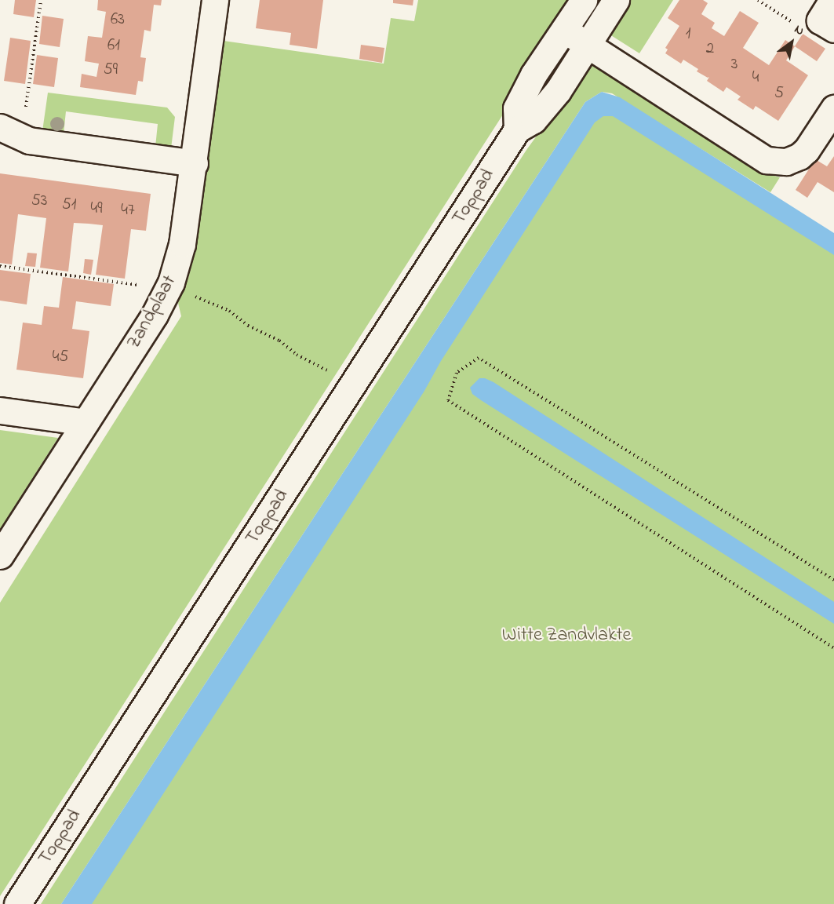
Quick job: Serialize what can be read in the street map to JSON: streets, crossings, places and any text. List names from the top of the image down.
{
  "streets": {
    "street": ["Toppad", "Zandplaat"]
  },
  "parks": ["Witte Zandvlakte"],
  "house_numbers": [
    "63",
    "1",
    "61",
    "2",
    "3",
    "59",
    "4",
    "5",
    "53",
    "51",
    "49",
    "47",
    "45"
  ],
  "north": "top right"
}
